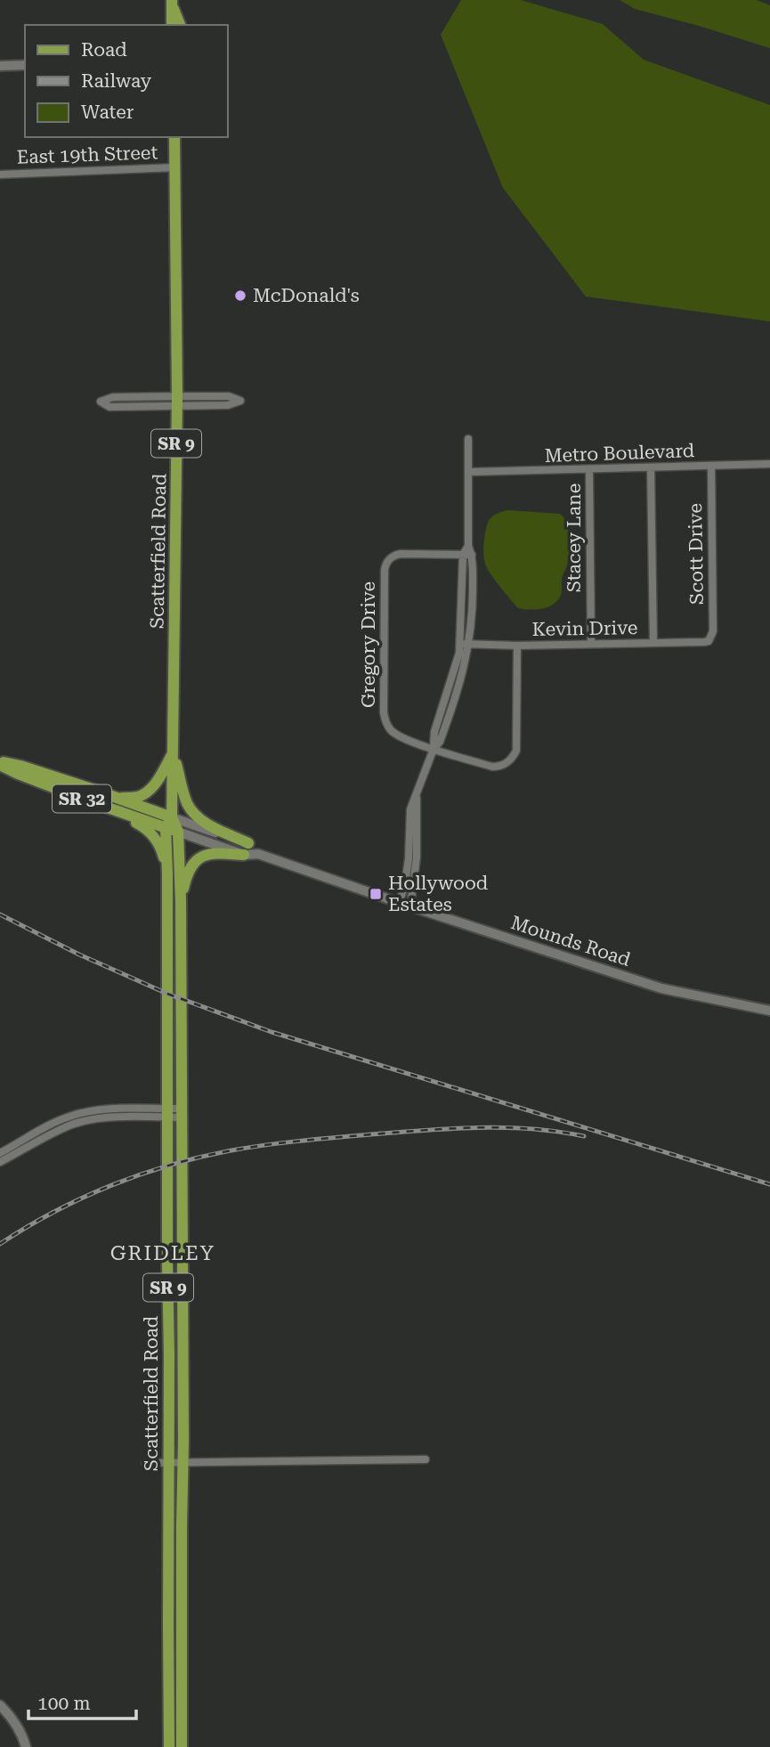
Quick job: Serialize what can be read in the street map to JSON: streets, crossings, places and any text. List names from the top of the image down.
{
  "streets": {
    "main road": [
      "SR 9",
      "Scatterfield Road",
      "SR 32",
      "Mounds Road"
    ],
    "street": [
      "East 19th Street",
      "Metro Boulevard",
      "Stacey Lane",
      "Scott Drive",
      "Kevin Drive",
      "Gregory Drive"
    ]
  },
  "crossings": [
    ["East 19th Street", "Scatterfield Road"],
    ["Metro Boulevard", "Stacey Lane"],
    ["Metro Boulevard", "Scott Drive"],
    ["Stacey Lane", "Kevin Drive"],
    ["Scatterfield Road", "SR 32"],
    ["Scatterfield Road", "Mounds Road"],
    ["Scott Drive", "Kevin Drive"],
    ["SR 32", "Mounds Road"]
  ],
  "districts": ["GRIDLEY"],
  "places": {
    "other": ["McDonald's"],
    "transit": ["Hollywood Estates"]
  },
  "legend": ["Road", "Railway", "Water"],
  "scale_bar": "100 m"
}
